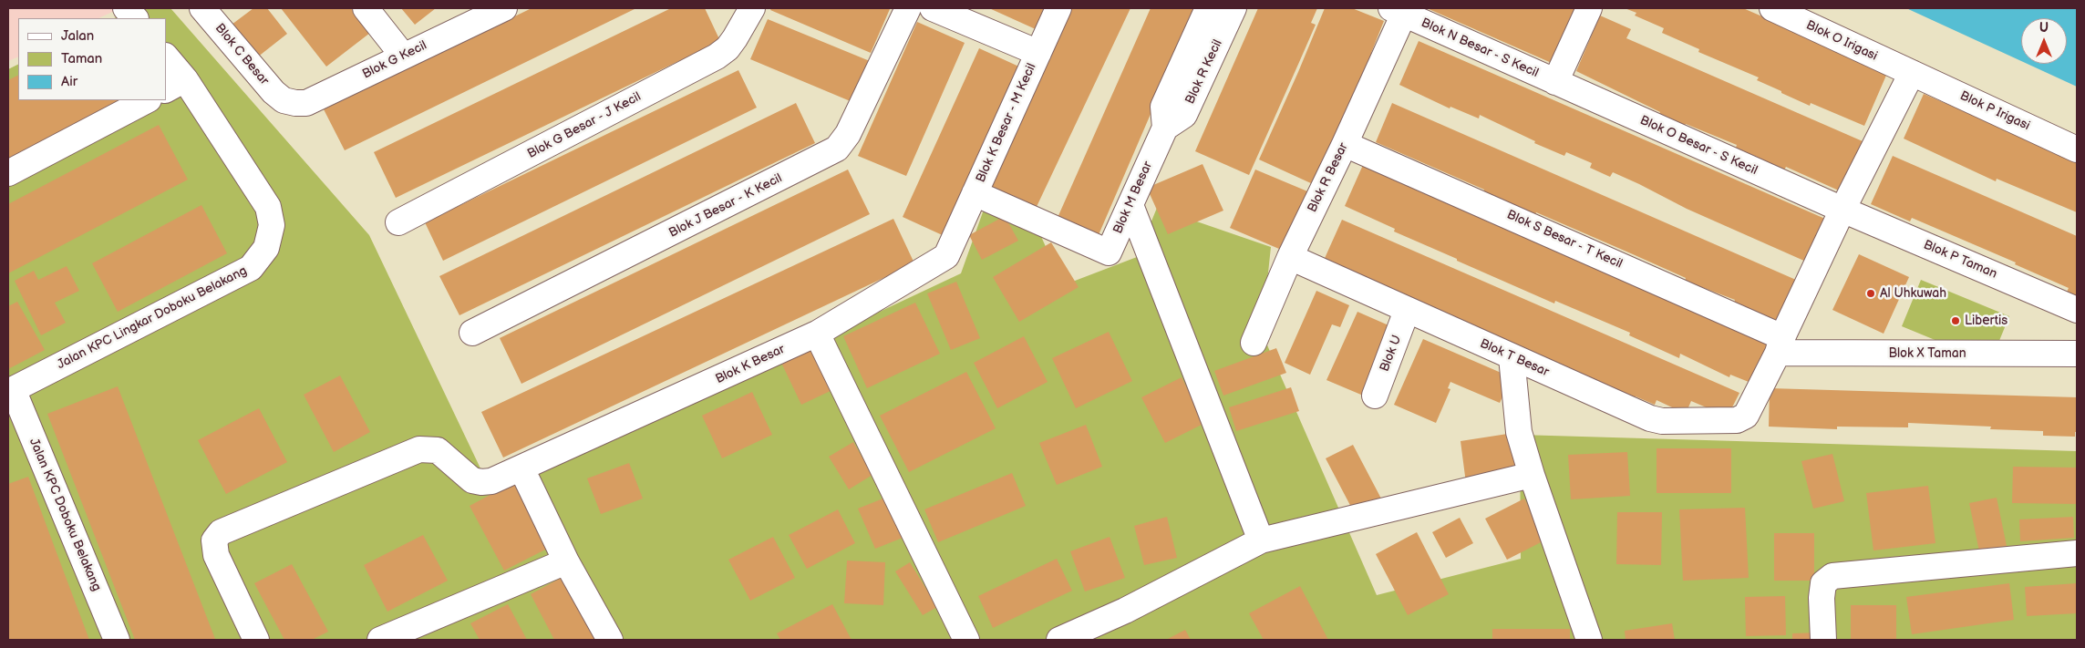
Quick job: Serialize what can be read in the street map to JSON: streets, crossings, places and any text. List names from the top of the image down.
{
  "streets": {
    "street": [
      "Blok O Irigasi",
      "Blok N Besar - S Kecil",
      "Blok C Besar",
      "Blok G Kecil",
      "Blok R Kecil",
      "Blok P Irigasi",
      "Blok K Besar - M Kecil",
      "Blok G Besar - J Kecil",
      "Blok O Besar - S Kecil",
      "Blok R Besar",
      "Blok M Besar",
      "Blok J Besar - K Kecil",
      "Blok S Besar - T Kecil",
      "Blok P Taman",
      "Jalan KPC Lingkar Doboku Belakang",
      "Blok U",
      "Blok X Taman",
      "Blok T Besar",
      "Blok K Besar",
      "Jalan KPC Doboku Belakang"
    ]
  },
  "crossings": [
    ["Blok O Irigasi", "Blok P Irigasi"],
    ["Blok N Besar - S Kecil", "Blok O Besar - S Kecil"],
    ["Blok N Besar - S Kecil", "Blok R Besar"],
    ["Blok C Besar", "Blok G Kecil"],
    ["Blok R Kecil", "Blok M Besar"],
    ["Blok K Besar - M Kecil", "Blok M Besar"],
    ["Blok K Besar - M Kecil", "Blok K Besar"],
    ["Blok O Besar - S Kecil", "Blok P Taman"],
    ["Blok R Besar", "Blok S Besar - T Kecil"],
    ["Blok R Besar", "Blok T Besar"],
    ["Blok M Besar", "Blok K Besar"],
    ["Blok S Besar - T Kecil", "Blok X Taman"],
    ["Blok S Besar - T Kecil", "Blok T Besar"],
    ["Jalan KPC Lingkar Doboku Belakang", "Jalan KPC Doboku Belakang"],
    ["Blok U", "Blok T Besar"],
    ["Blok X Taman", "Blok T Besar"]
  ],
  "places": ["Al Uhkuwah", "Libertis"],
  "legend": ["Jalan", "Taman", "Air"],
  "north": "top"
}
